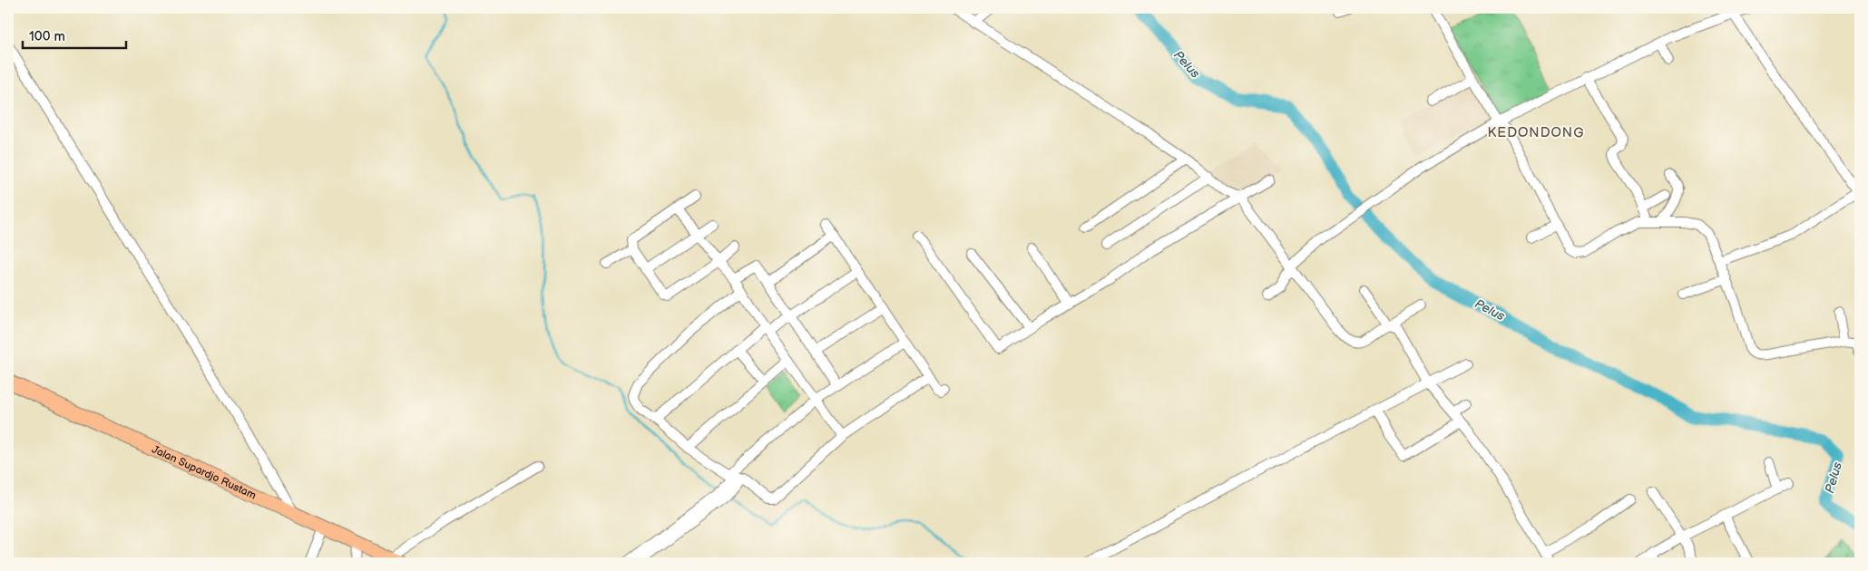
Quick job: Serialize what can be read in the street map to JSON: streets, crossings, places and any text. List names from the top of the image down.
{
  "streets": {
    "highway": ["Jalan Supardjo Rustam"]
  },
  "districts": ["KEDONDONG"],
  "water": ["Pelus"],
  "scale_bar": "100 m"
}
